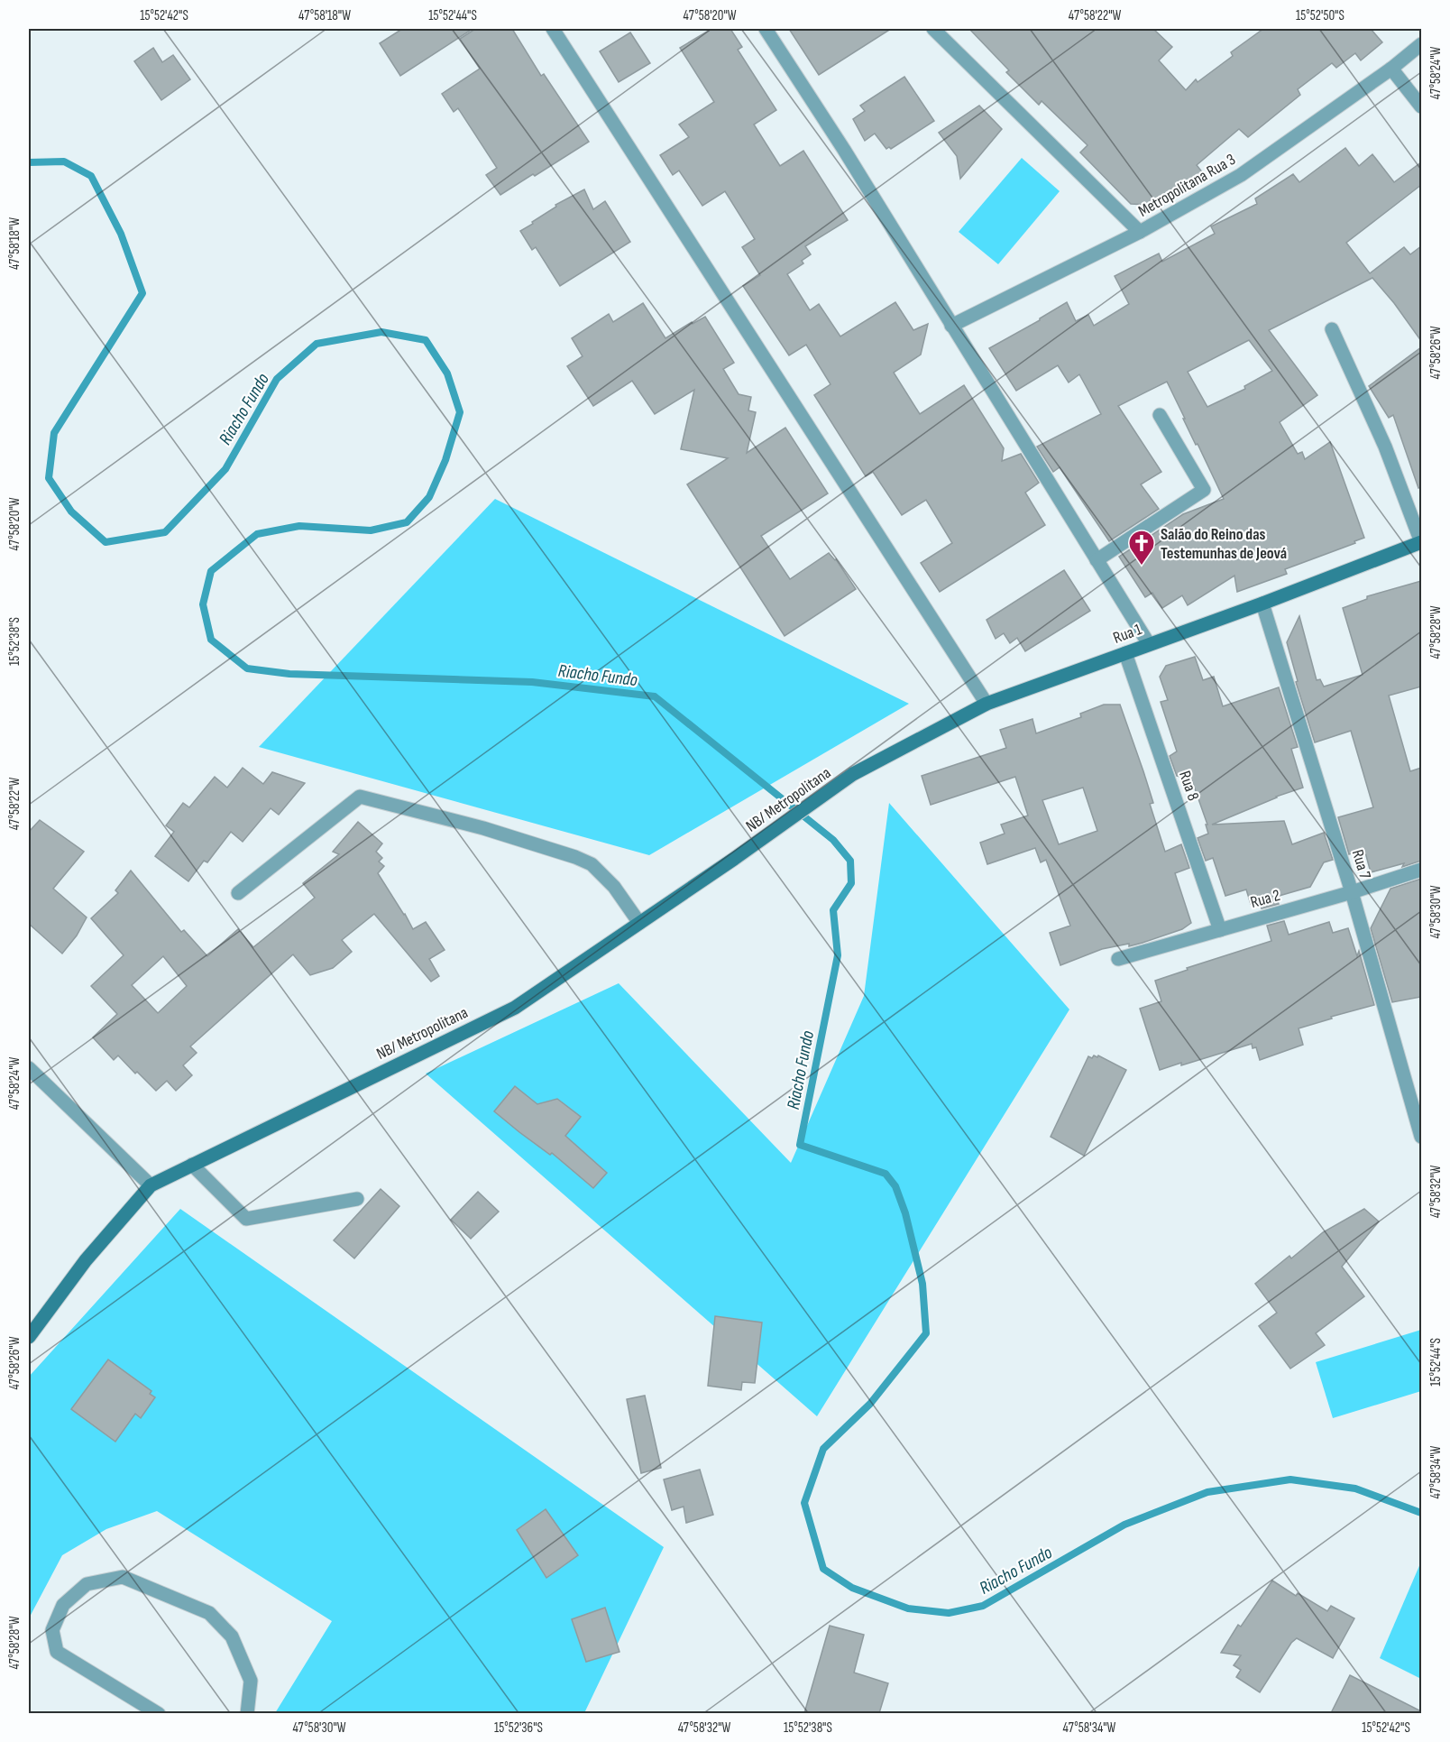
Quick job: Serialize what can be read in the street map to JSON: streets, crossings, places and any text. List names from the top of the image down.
{
  "streets": {
    "street": [
      "Metropolitana Rua 3",
      "Rua 1",
      "Rua 8",
      "NB/ Metropolitana",
      "Rua 7",
      "Rua 2"
    ]
  },
  "crossings": [
    ["Rua 1", "Rua 8"],
    ["Rua 1", "NB/ Metropolitana"],
    ["Rua 1", "Rua 7"],
    ["Rua 8", "Rua 2"],
    ["Rua 7", "Rua 2"]
  ],
  "water": ["Riacho Fundo"],
  "places": {
    "church": ["Salão do Reino das Testemunhas de Jeová"]
  },
  "coordinates": [
    "15°52'42\"S",
    "47°58'18\"W",
    "15°52'44\"S",
    "47°58'20\"W",
    "47°58'22\"W",
    "15°52'50\"S",
    "47°58'24\"W",
    "47°58'26\"W",
    "47°58'28\"W",
    "15°52'38\"S",
    "47°58'30\"W",
    "47°58'32\"W",
    "47°58'34\"W",
    "15°52'36\"S"
  ]
}
